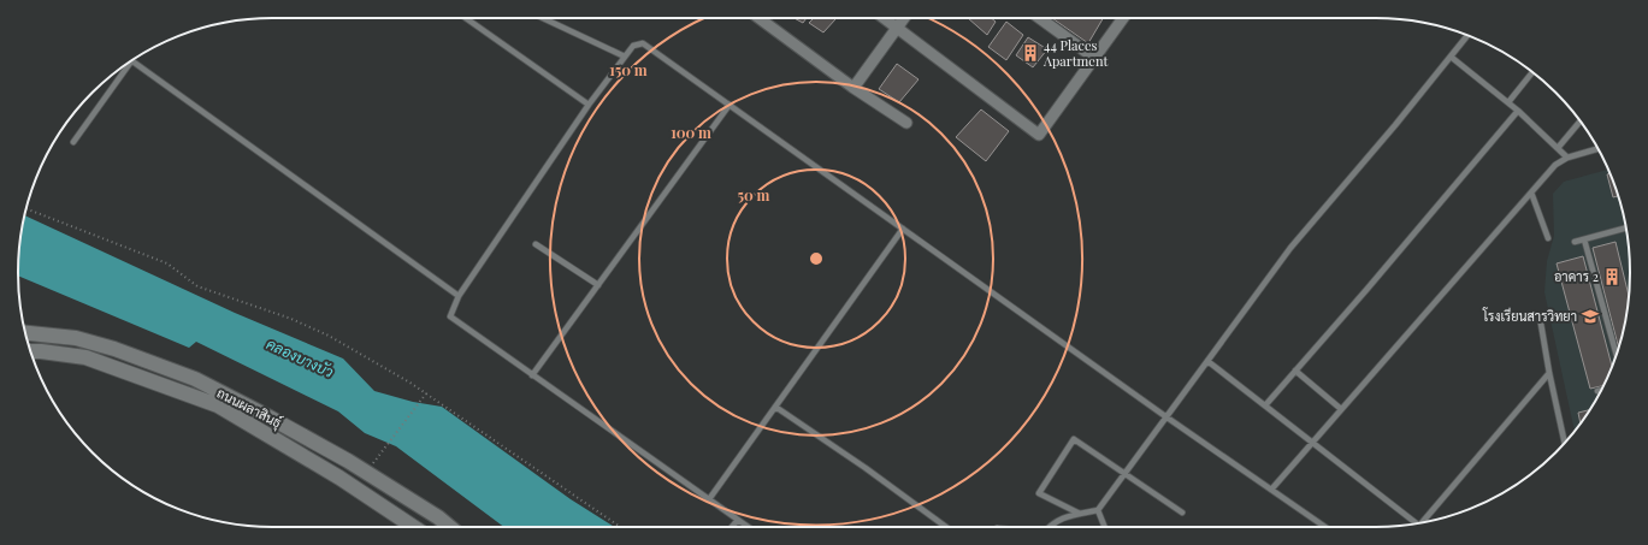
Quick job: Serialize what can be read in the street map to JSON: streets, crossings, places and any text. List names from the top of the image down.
{
  "streets": {
    "main road": ["ถนนผลาสินธุ์"]
  },
  "water": ["คลองบางบัว"],
  "places": {
    "building": ["44 Places Apartment", "อาคาร 2"],
    "school or university": ["โรงเรียนสารวิทยา"]
  },
  "rings": ["150 m", "100 m", "50 m"]
}
